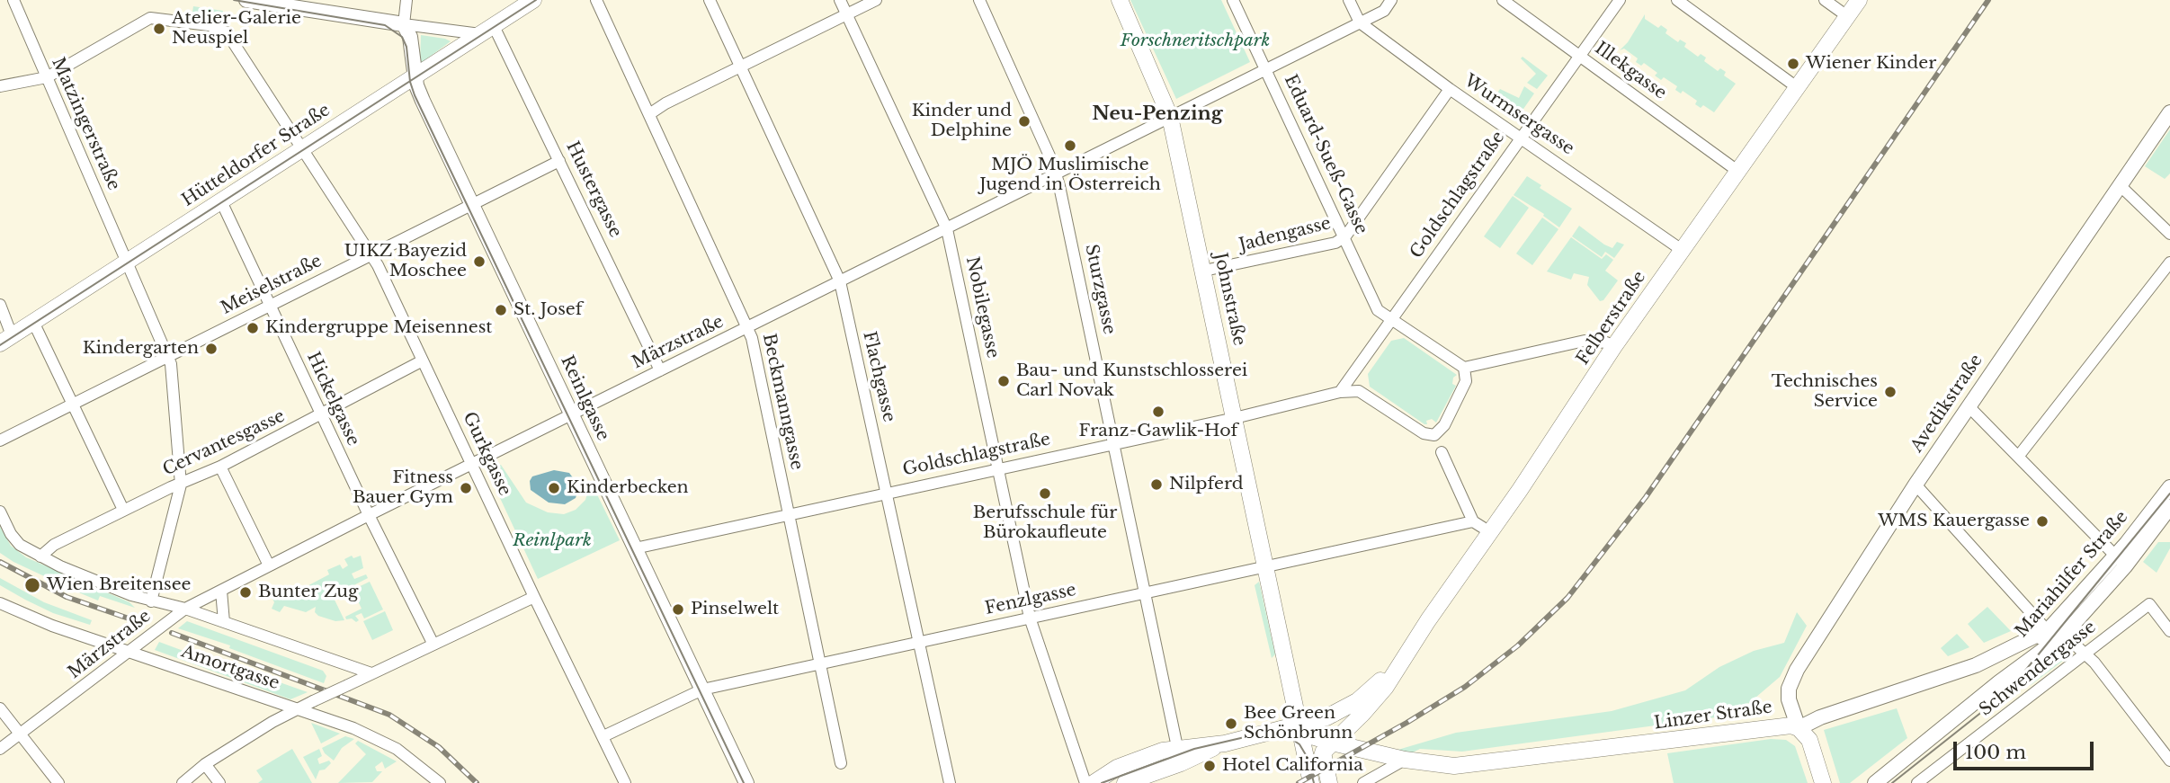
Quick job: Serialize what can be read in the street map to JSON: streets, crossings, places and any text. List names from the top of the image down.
{
  "streets": {
    "main road": [
      "Hütteldorfer Straße",
      "Johnstraße",
      "Felberstraße",
      "Linzer Straße"
    ],
    "street": [
      "Illekgasse",
      "Wurmsergasse",
      "Matzingerstraße",
      "Eduard-Sueß-Gasse",
      "Hustergasse",
      "Goldschlagstraße",
      "Jadengasse",
      "Meiselstraße",
      "Sturzgasse",
      "Nobilegasse",
      "Märzstraße",
      "Flachgasse",
      "Reinlgasse",
      "Hickelgasse",
      "Beckmanngasse",
      "Avedikstraße",
      "Cervantesgasse",
      "Gurkgasse",
      "Mariahilfer Straße",
      "Fenzlgasse",
      "Amortgasse",
      "Schwendergasse"
    ]
  },
  "crossings": [
    ["Illekgasse", "Goldschlagstraße"],
    ["Illekgasse", "Felberstraße"],
    ["Wurmsergasse", "Goldschlagstraße"],
    ["Wurmsergasse", "Jadengasse"],
    ["Wurmsergasse", "Felberstraße"],
    ["Wurmsergasse", "Märzstraße"],
    ["Matzingerstraße", "Hütteldorfer Straße"],
    ["Matzingerstraße", "Meiselstraße"],
    ["Matzingerstraße", "Cervantesgasse"],
    ["Matzingerstraße", "Gurkgasse"],
    ["Eduard-Sueß-Gasse", "Goldschlagstraße"],
    ["Eduard-Sueß-Gasse", "Jadengasse"],
    ["Eduard-Sueß-Gasse", "Märzstraße"],
    ["Hütteldorfer Straße", "Hustergasse"],
    ["Hütteldorfer Straße", "Reinlgasse"],
    ["Hütteldorfer Straße", "Hickelgasse"],
    ["Hütteldorfer Straße", "Gurkgasse"],
    ["Hustergasse", "Meiselstraße"],
    ["Hustergasse", "Märzstraße"],
    ["Goldschlagstraße", "Sturzgasse"],
    ["Goldschlagstraße", "Johnstraße"],
    ["Goldschlagstraße", "Nobilegasse"],
    ["Goldschlagstraße", "Flachgasse"],
    ["Goldschlagstraße", "Reinlgasse"],
    ["Goldschlagstraße", "Beckmanngasse"],
    ["Jadengasse", "Johnstraße"],
    ["Meiselstraße", "Reinlgasse"],
    ["Meiselstraße", "Hickelgasse"],
    ["Meiselstraße", "Gurkgasse"],
    ["Sturzgasse", "Märzstraße"],
    ["Sturzgasse", "Fenzlgasse"],
    ["Johnstraße", "Felberstraße"],
    ["Johnstraße", "Märzstraße"],
    ["Johnstraße", "Fenzlgasse"],
    ["Johnstraße", "Linzer Straße"],
    ["Nobilegasse", "Märzstraße"],
    ["Nobilegasse", "Fenzlgasse"],
    ["Felberstraße", "Linzer Straße"],
    ["Märzstraße", "Flachgasse"],
    ["Märzstraße", "Reinlgasse"],
    ["Märzstraße", "Hickelgasse"],
    ["Märzstraße", "Beckmanngasse"],
    ["Märzstraße", "Gurkgasse"],
    ["Märzstraße", "Amortgasse"],
    ["Flachgasse", "Fenzlgasse"],
    ["Reinlgasse", "Fenzlgasse"],
    ["Hickelgasse", "Cervantesgasse"],
    ["Beckmanngasse", "Fenzlgasse"],
    ["Avedikstraße", "Linzer Straße"],
    ["Cervantesgasse", "Gurkgasse"],
    ["Gurkgasse", "Fenzlgasse"],
    ["Mariahilfer Straße", "Linzer Straße"]
  ],
  "districts": ["Neu-Penzing"],
  "parks": ["Forschneritschpark", "Reinlpark"],
  "places": [
    "Atelier-Galerie Neuspiel",
    "Wiener Kinder",
    "Kinder und Delphine",
    "MJÖ Muslimische Jugend in Österreich",
    "UIKZ Bayezid Moschee",
    "St. Josef",
    "Kindergruppe Meisennest",
    "Kindergarten",
    "Bau- und Kunstschlosserei Carl Novak",
    "Technisches Service",
    "Franz-Gawlik-Hof",
    "Nilpferd",
    "Fitness Bauer Gym",
    "Kinderbecken",
    "Berufsschule für Bürokaufleute",
    "WMS Kauergasse",
    "Wien Breitensee",
    "Bunter Zug",
    "Pinselwelt",
    "Bee Green Schönbrunn",
    "Hotel California"
  ],
  "scale_bar": "100 m"
}
